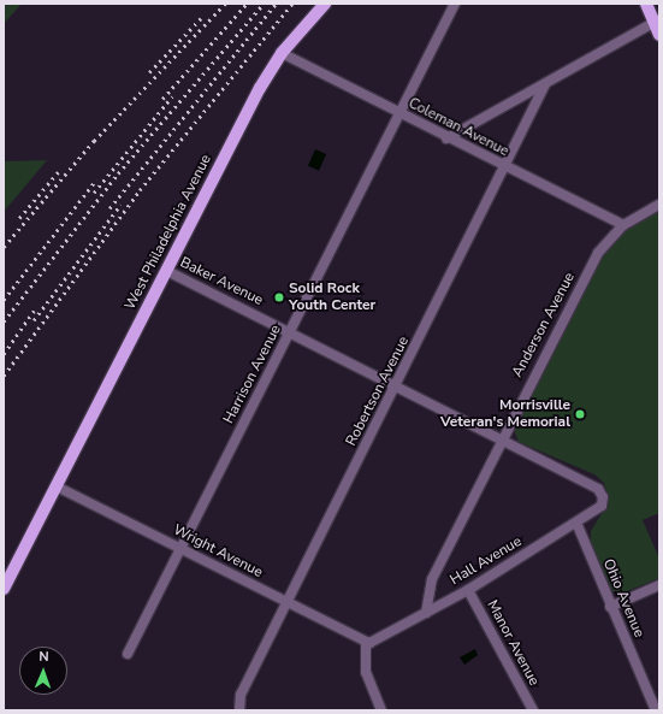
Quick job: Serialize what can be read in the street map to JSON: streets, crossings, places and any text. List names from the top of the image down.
{
  "streets": {
    "main road": ["West Philadelphia Avenue"],
    "street": [
      "Coleman Avenue",
      "Baker Avenue",
      "Anderson Avenue",
      "Harrison Avenue",
      "Robertson Avenue",
      "Wright Avenue",
      "Hall Avenue",
      "Ohio Avenue",
      "Manor Avenue"
    ]
  },
  "crossings": [
    ["Coleman Avenue", "West Philadelphia Avenue"],
    ["Coleman Avenue", "Anderson Avenue"],
    ["Coleman Avenue", "Harrison Avenue"],
    ["Coleman Avenue", "Robertson Avenue"],
    ["West Philadelphia Avenue", "Baker Avenue"],
    ["West Philadelphia Avenue", "Wright Avenue"],
    ["Baker Avenue", "Anderson Avenue"],
    ["Baker Avenue", "Harrison Avenue"],
    ["Baker Avenue", "Robertson Avenue"],
    ["Baker Avenue", "Hall Avenue"],
    ["Anderson Avenue", "Hall Avenue"],
    ["Harrison Avenue", "Wright Avenue"],
    ["Robertson Avenue", "Wright Avenue"],
    ["Wright Avenue", "Hall Avenue"],
    ["Hall Avenue", "Ohio Avenue"],
    ["Hall Avenue", "Manor Avenue"]
  ],
  "places": ["Solid Rock Youth Center", "Morrisville Veteran's Memorial"],
  "north": "top"
}
